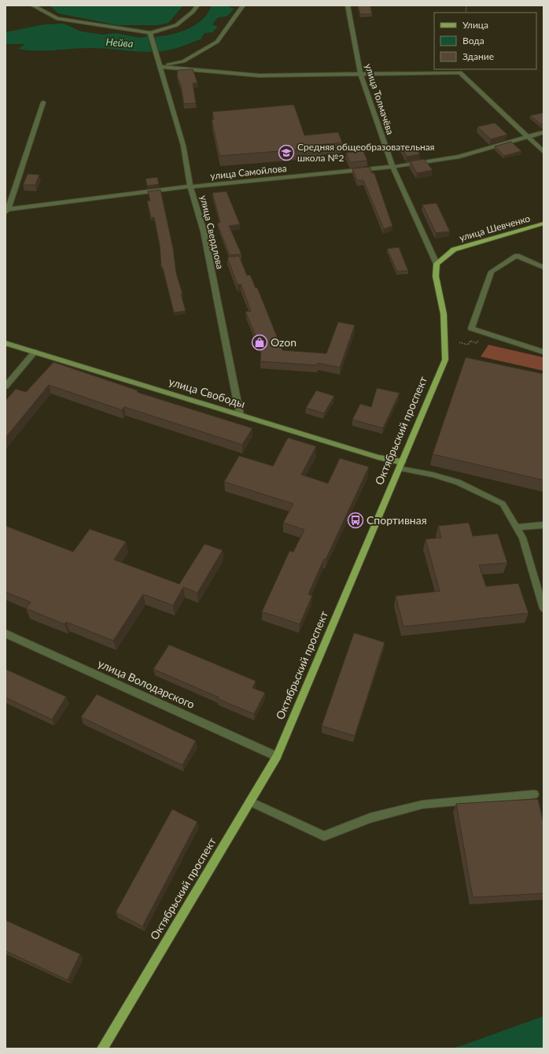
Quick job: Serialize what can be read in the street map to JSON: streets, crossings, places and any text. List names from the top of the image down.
{
  "streets": {
    "main road": ["улица Шевченко", "улица Свободы", "Октябрьский проспект"],
    "street": [
      "улица Толмачёва",
      "улица Самойлова",
      "улица Свердлова",
      "улица Володарского"
    ]
  },
  "crossings": [
    ["улица Толмачёва", "улица Самойлова"],
    ["улица Толмачёва", "улица Шевченко"],
    ["улица Толмачёва", "Октябрьский проспект"],
    ["улица Самойлова", "улица Свердлова"],
    ["улица Шевченко", "Октябрьский проспект"],
    ["улица Свердлова", "улица Свободы"],
    ["улица Свободы", "Октябрьский проспект"],
    ["Октябрьский проспект", "улица Володарского"]
  ],
  "water": ["Нейва"],
  "places": {
    "school or university": ["Средняя общеобразовательная школа №2"],
    "shop": ["Ozon"],
    "bus stop": ["Спортивная"]
  },
  "legend": ["Улица", "Вода", "Здание"]
}
